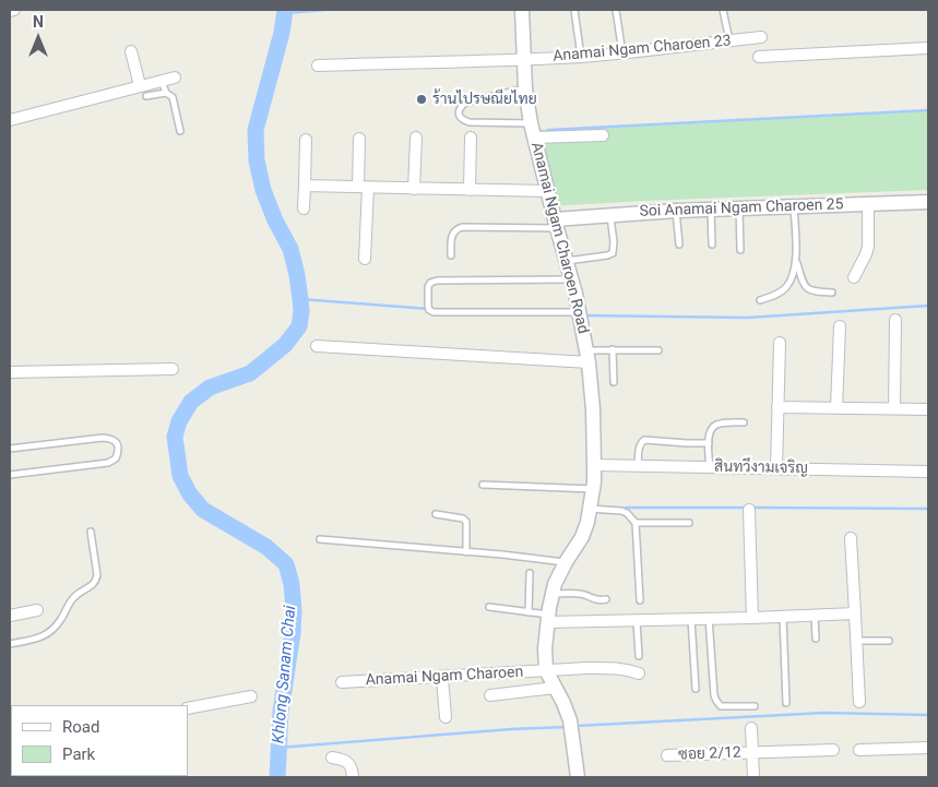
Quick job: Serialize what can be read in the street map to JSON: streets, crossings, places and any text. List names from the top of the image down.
{
  "streets": {
    "street": [
      "Anamai Ngam Charoen 23",
      "Soi Anamai Ngam Charoen 25",
      "Anamai Ngam Charoen Road",
      "สินทวีงามเจริญ",
      "Anamai Ngam Charoen",
      "ซอย 2/12"
    ]
  },
  "crossings": [
    ["Anamai Ngam Charoen 23", "Anamai Ngam Charoen Road"],
    ["Soi Anamai Ngam Charoen 25", "Anamai Ngam Charoen Road"],
    ["Anamai Ngam Charoen Road", "สินทวีงามเจริญ"],
    ["Anamai Ngam Charoen Road", "Anamai Ngam Charoen"]
  ],
  "water": ["Khlong Sanam Chai"],
  "places": ["ร้านไปรษณียไทย"],
  "legend": ["Road", "Park"],
  "north": "top"
}
